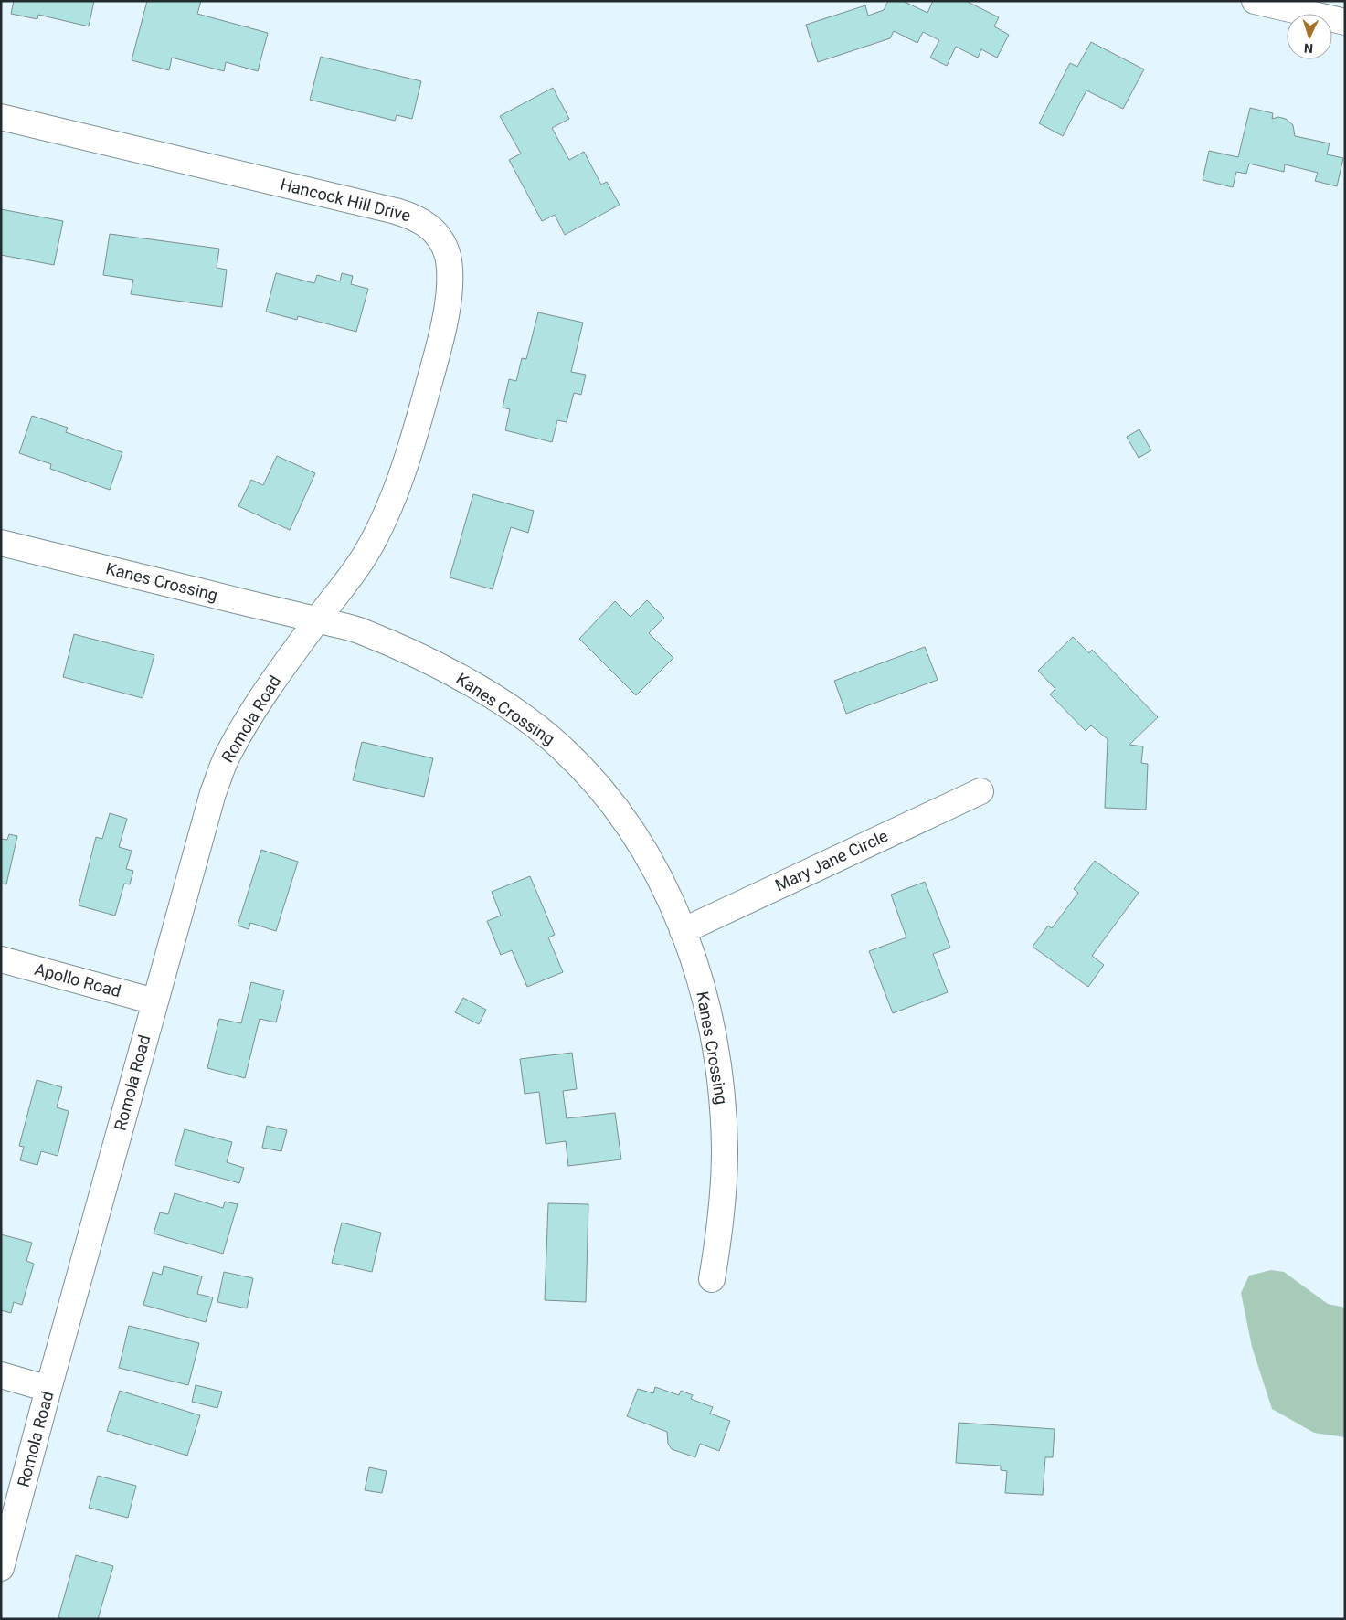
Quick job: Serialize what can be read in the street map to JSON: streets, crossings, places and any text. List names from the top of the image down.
{
  "streets": {
    "street": [
      "Hancock Hill Drive",
      "Kanes Crossing",
      "Romola Road",
      "Mary Jane Circle",
      "Apollo Road"
    ]
  },
  "crossings": [
    ["Hancock Hill Drive", "Kanes Crossing"],
    ["Hancock Hill Drive", "Romola Road"],
    ["Kanes Crossing", "Romola Road"],
    ["Kanes Crossing", "Mary Jane Circle"],
    ["Romola Road", "Apollo Road"]
  ],
  "north": "bottom"
}
